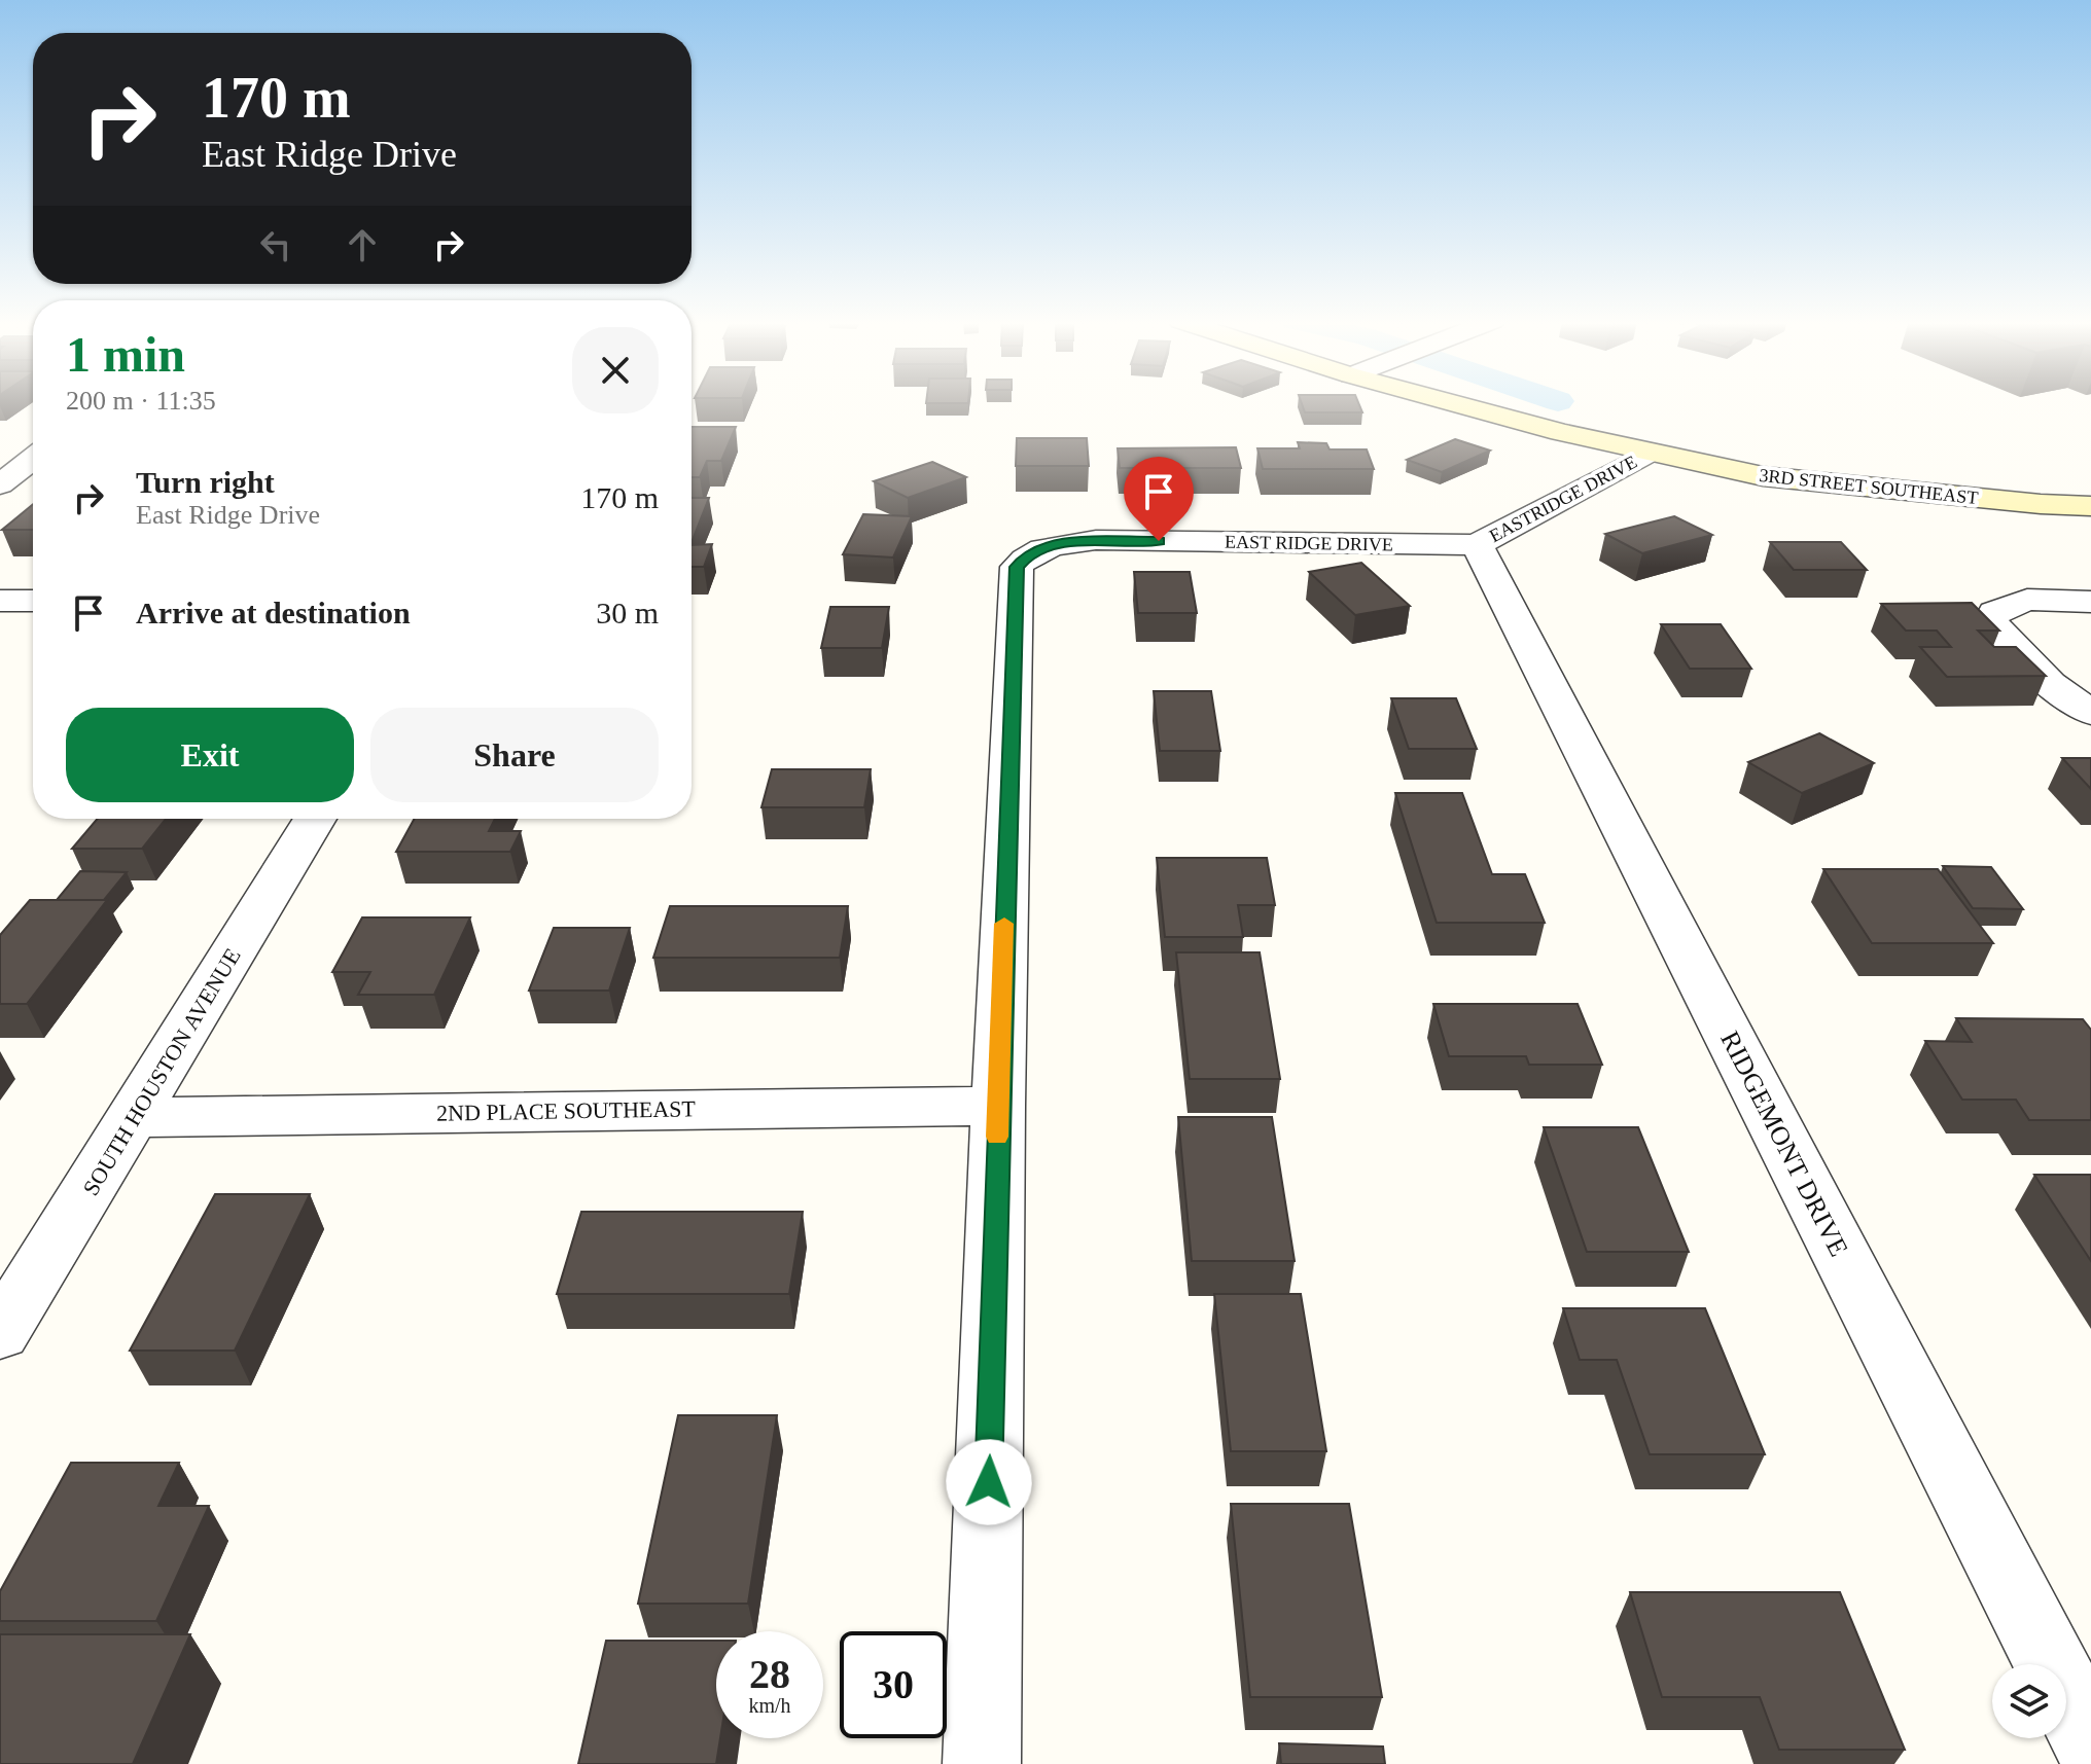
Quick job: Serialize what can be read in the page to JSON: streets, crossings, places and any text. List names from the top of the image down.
{
  "streets": {
    "street": [
      "3RD STREET SOUTHEAST",
      "EASTRIDGE DRIVE",
      "EAST RIDGE DRIVE",
      "SOUTH HOUSTON AVENUE",
      "2ND PLACE SOUTHEAST",
      "RIDGEMONT DRIVE"
    ]
  },
  "crossings": [
    ["3RD STREET SOUTHEAST", "EASTRIDGE DRIVE"],
    ["EASTRIDGE DRIVE", "EAST RIDGE DRIVE"],
    ["EASTRIDGE DRIVE", "RIDGEMONT DRIVE"],
    ["EAST RIDGE DRIVE", "2ND PLACE SOUTHEAST"],
    ["EAST RIDGE DRIVE", "RIDGEMONT DRIVE"],
    ["SOUTH HOUSTON AVENUE", "2ND PLACE SOUTHEAST"]
  ],
  "page": {
    "turn": ["170 m", "East Ridge Drive"],
    "heading": ["1 min", "200 m · 11:35"],
    "list": [
      {
        "name": "Turn right",
        "note": "East Ridge Drive",
        "value": "170 m"
      },
      {
        "name": "Arrive at destination",
        "value": "30 m"
      }
    ],
    "buttons": ["Exit", "Share"],
    "speed": "28 km/h",
    "limit": "30"
  }
}
